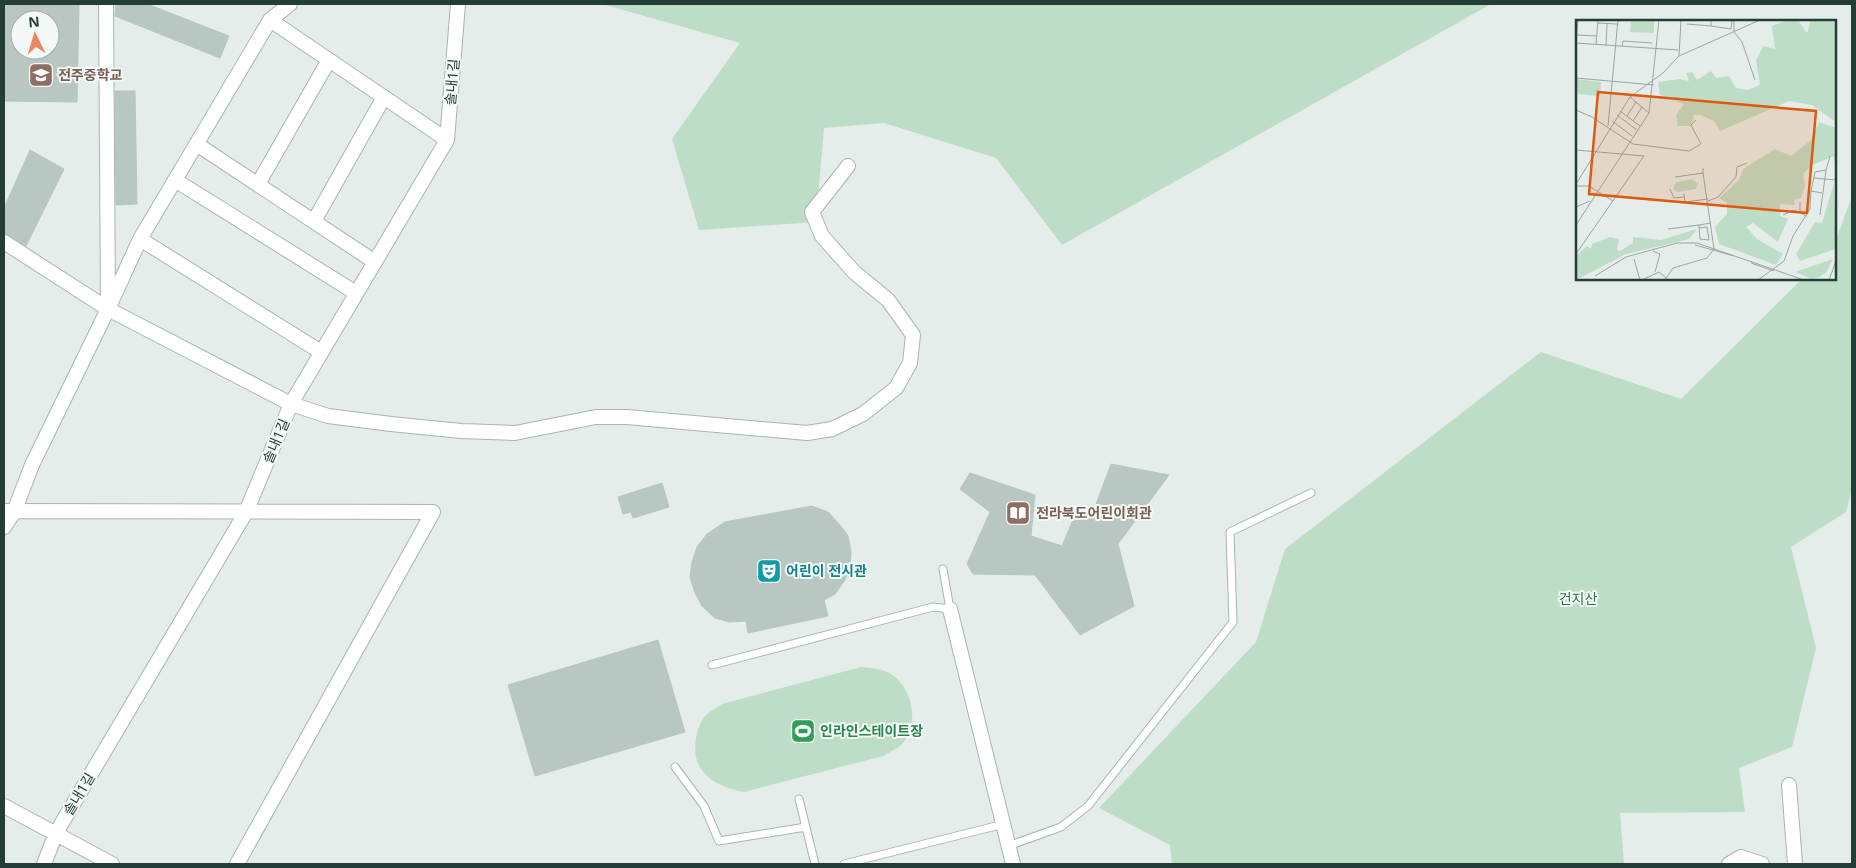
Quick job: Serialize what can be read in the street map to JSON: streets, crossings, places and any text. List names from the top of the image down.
{
  "streets": {
    "street": ["솔내1길"]
  },
  "parks": ["건지산"],
  "places": {
    "school or university": ["전주중학교"],
    "library": ["전라북도어린이회관"],
    "theatre": ["어린이 전시관"],
    "sports": ["인라인스테이트장"]
  },
  "north": "top"
}
